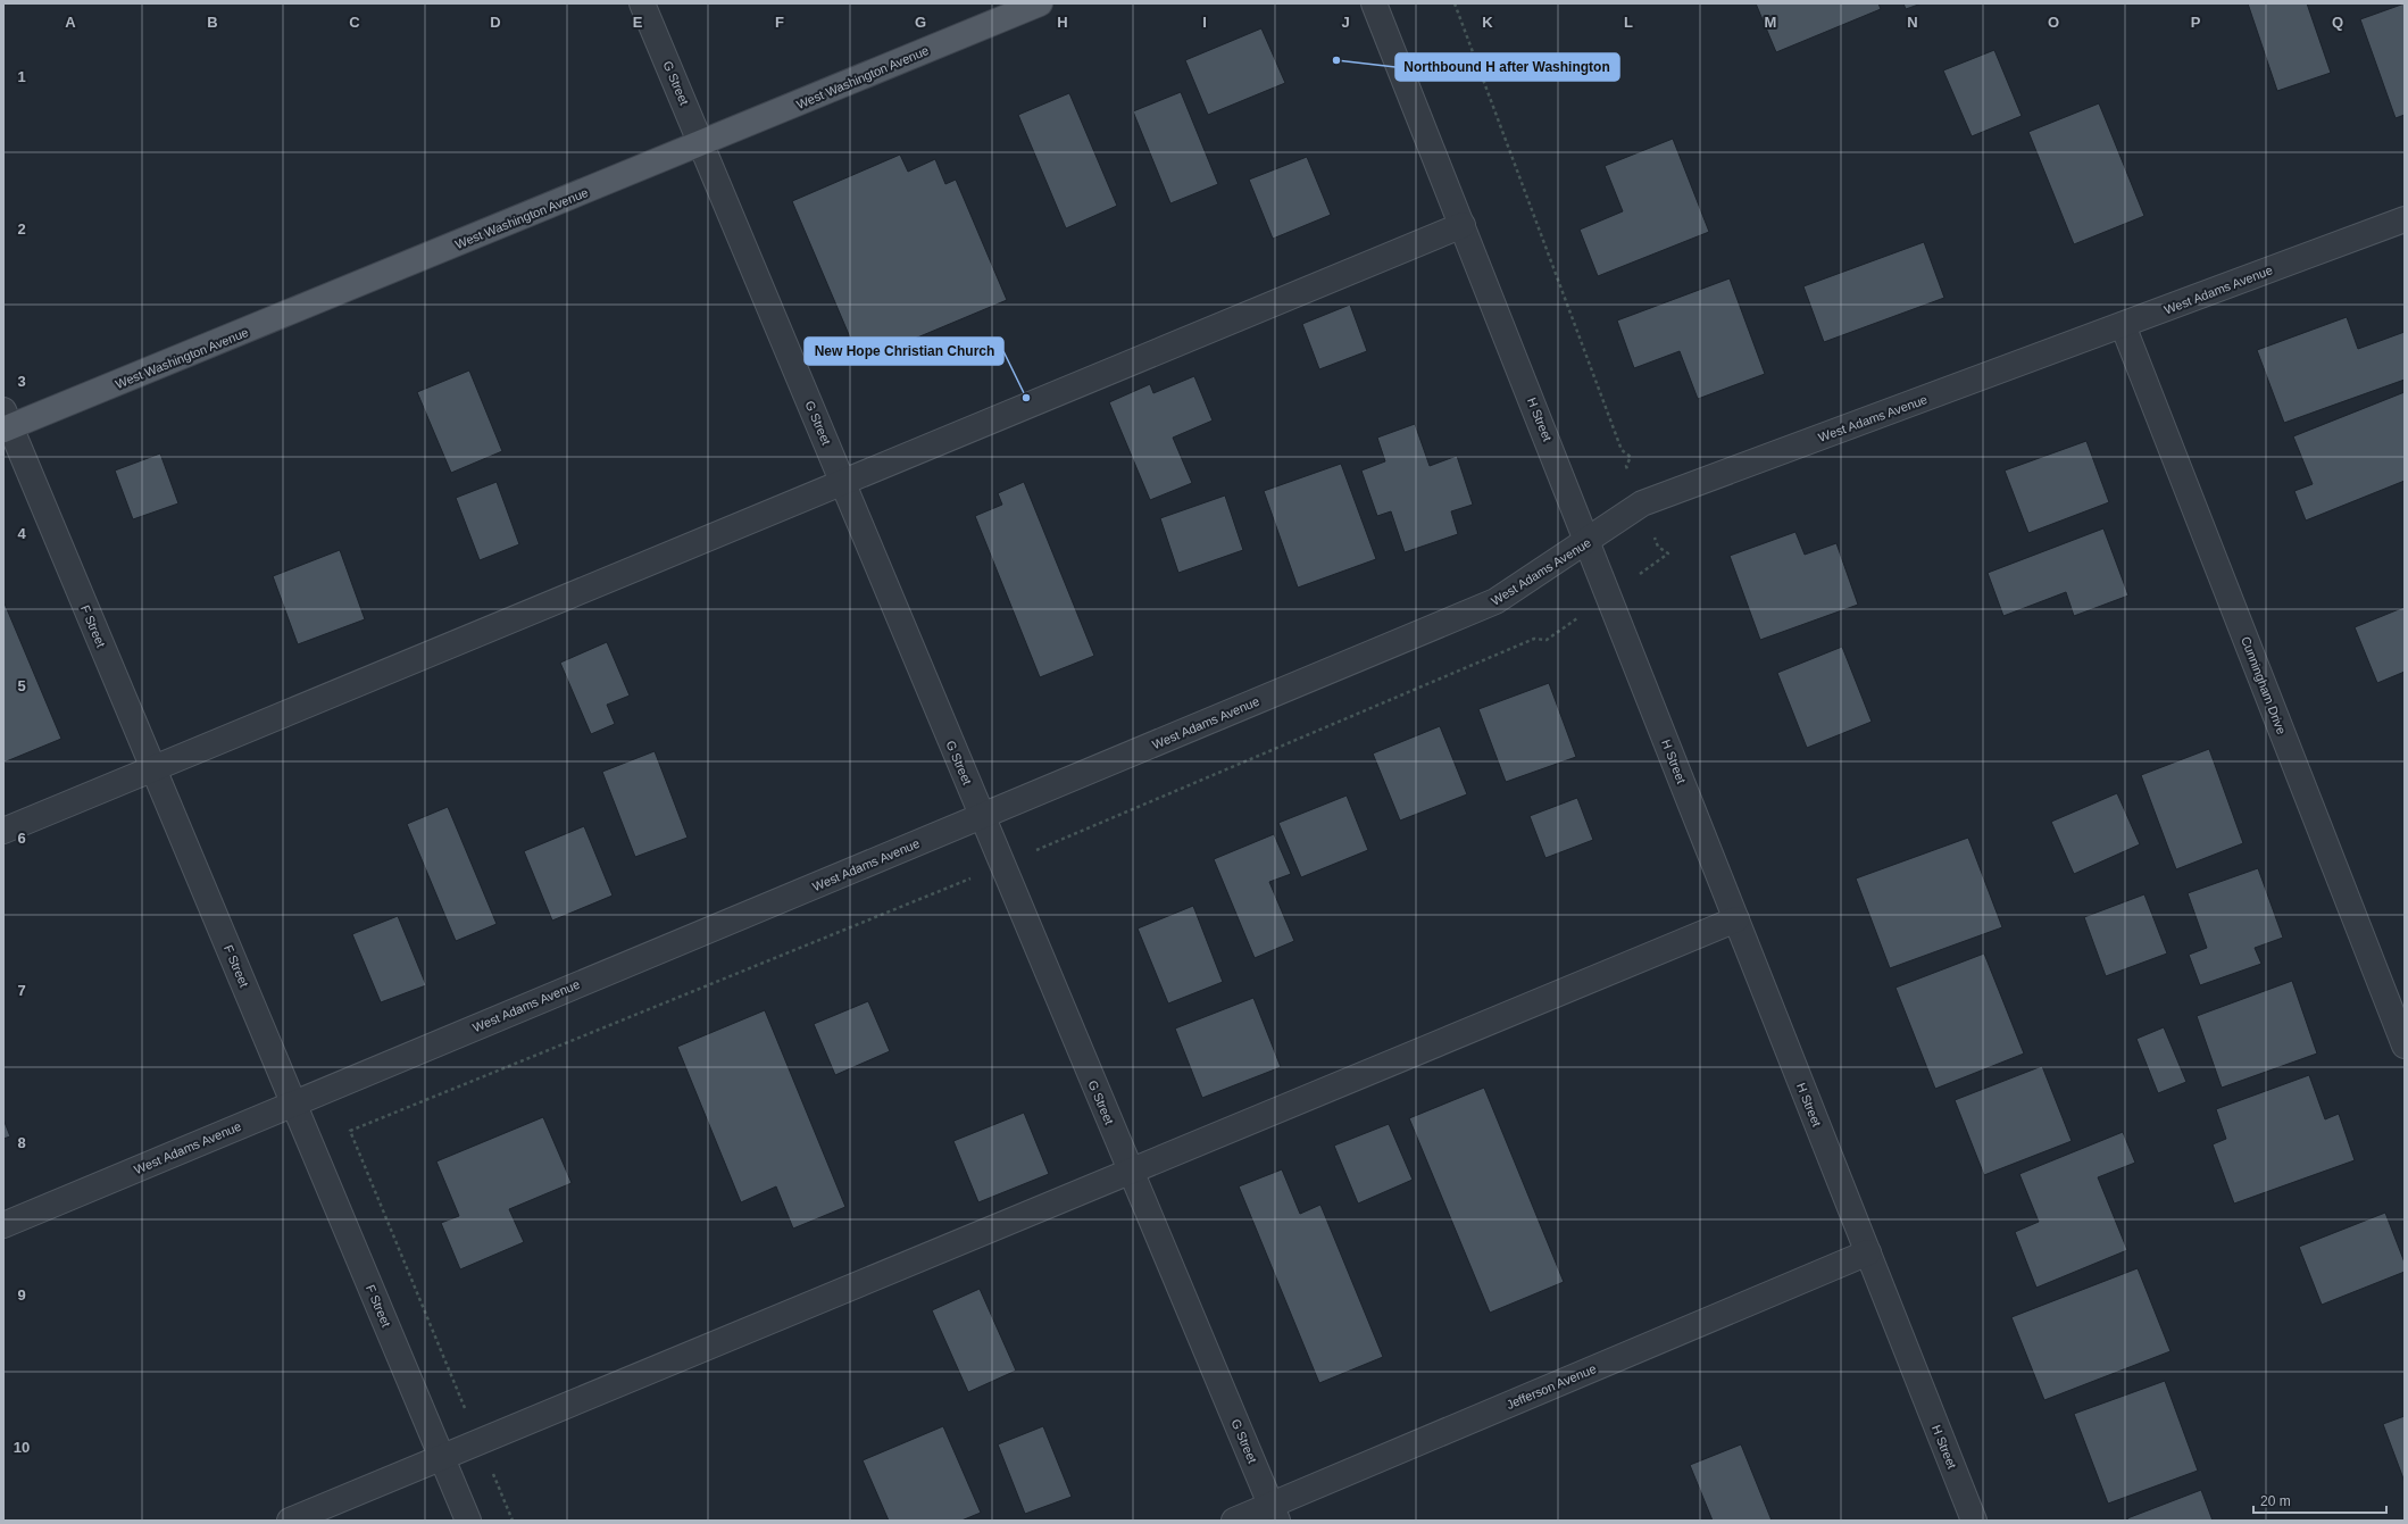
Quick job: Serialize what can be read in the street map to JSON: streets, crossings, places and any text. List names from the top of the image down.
{
  "streets": {
    "main road": ["West Washington Avenue"],
    "street": [
      "G Street",
      "West Adams Avenue",
      "H Street",
      "F Street",
      "Cunningham Drive",
      "Jefferson Avenue"
    ]
  },
  "crossings": [
    ["West Washington Avenue", "G Street"],
    ["West Washington Avenue", "F Street"],
    ["G Street", "West Adams Avenue"],
    ["G Street", "Jefferson Avenue"],
    ["West Adams Avenue", "H Street"],
    ["West Adams Avenue", "F Street"],
    ["West Adams Avenue", "Cunningham Drive"],
    ["H Street", "Jefferson Avenue"]
  ],
  "places": ["Northbound H after Washington", "New Hope Christian Church"],
  "scale_bar": "20 m",
  "grid": {
    "columns": [
      "A",
      "B",
      "C",
      "D",
      "E",
      "F",
      "G",
      "H",
      "I",
      "J",
      "K",
      "L",
      "M",
      "N",
      "O",
      "P",
      "Q"
    ],
    "rows": [
      "1",
      "2",
      "3",
      "4",
      "5",
      "6",
      "7",
      "8",
      "9",
      "10"
    ]
  }
}
